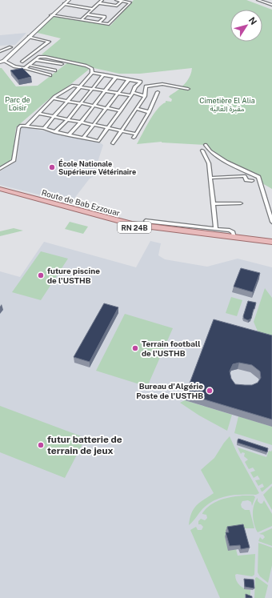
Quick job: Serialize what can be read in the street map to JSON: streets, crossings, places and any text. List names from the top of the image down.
{
  "streets": {
    "main road": ["Route de Bab Ezzouar", "RN 24B"]
  },
  "parks": ["Parc de Loisir", "Cimetière El Alia مقبرة العالية"],
  "places": [
    "École Nationale Supérieure Vétérinaire",
    "future piscine de l'USTHB",
    "Terrain football de l'USTHB",
    "Bureau d'Algérie Poste de l'USTHB",
    "futur batterie de terrain de jeux"
  ],
  "north": "top right"
}
